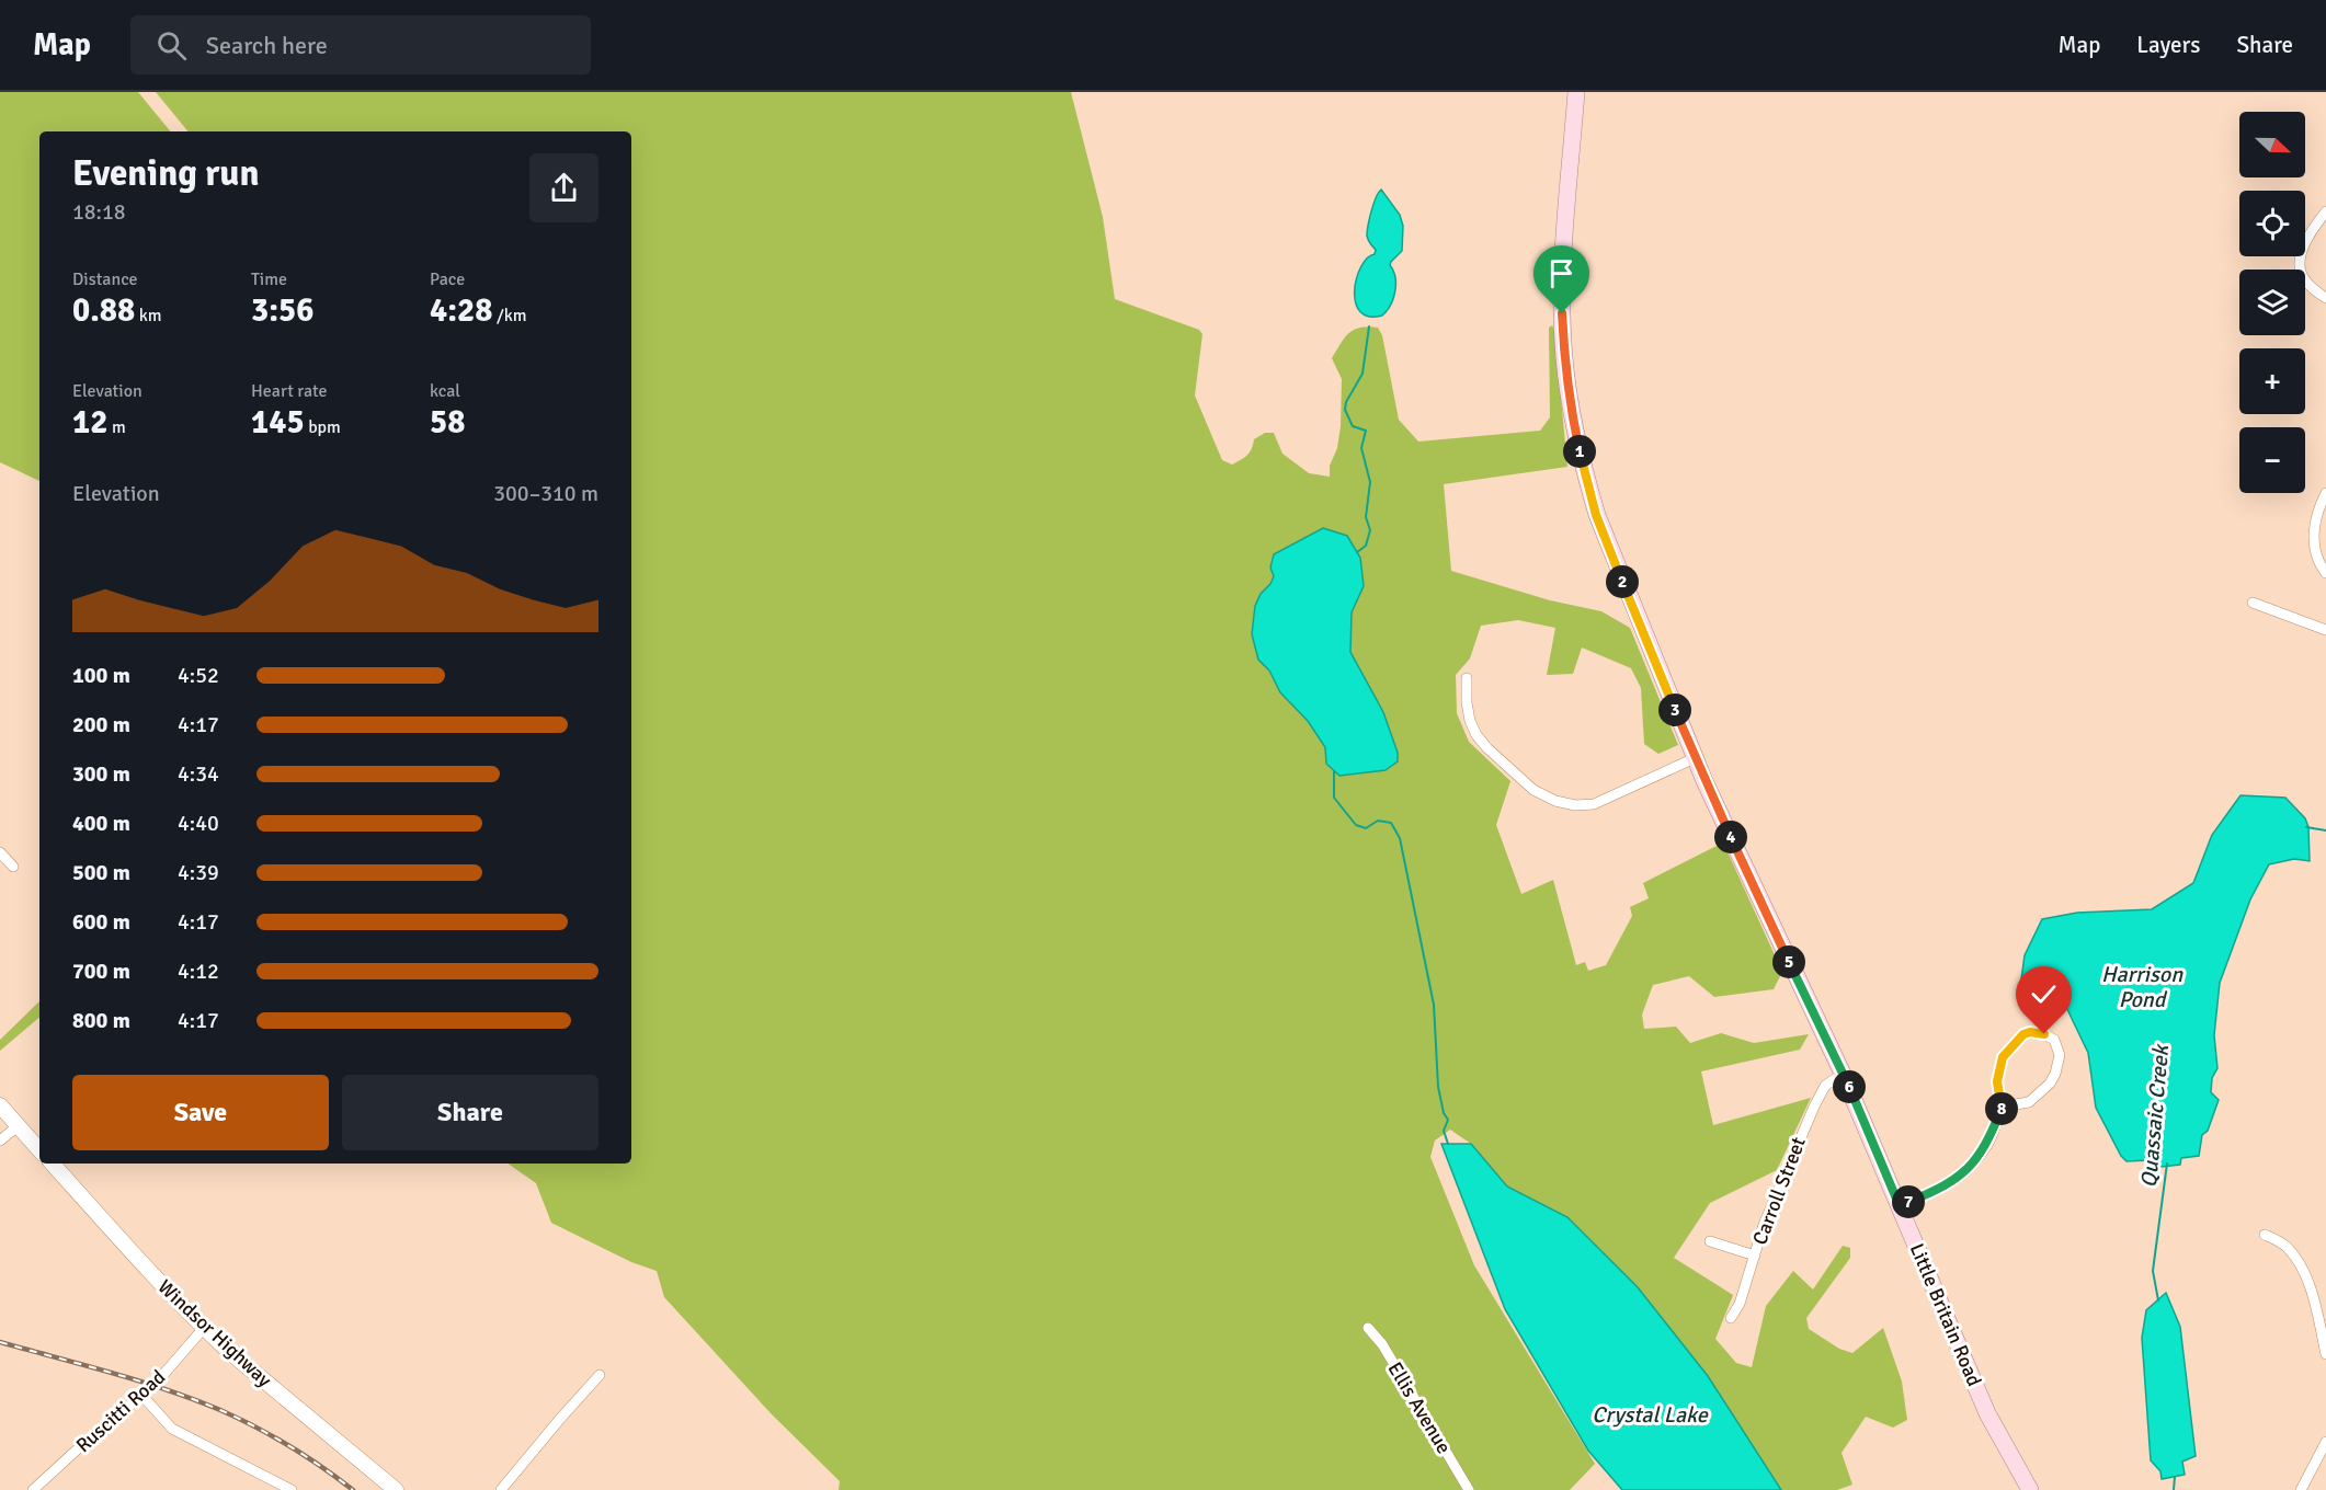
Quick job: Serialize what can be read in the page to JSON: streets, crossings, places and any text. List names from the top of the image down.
{
  "streets": {
    "main road": ["Little Britain Road", "Windsor Highway"],
    "street": ["Carroll Street", "Ellis Avenue", "Ruscitti Road"]
  },
  "crossings": [
    ["Carroll Street", "Little Britain Road"],
    ["Windsor Highway", "Ruscitti Road"]
  ],
  "water": ["Harrison Pond", "Quassaic Creek", "Crystal Lake"],
  "north": "right",
  "page": {
    "header": "Map",
    "search": "Search here",
    "nav": ["Map", "Layers", "Share"],
    "map_buttons": ["+", "−"],
    "heading": ["Evening run", "18:18"],
    "stats": [
      ["Distance", "0.88 km"],
      ["Time", "3:56"],
      ["Pace", "4:28 /km"],
      ["Elevation", "12 m"],
      ["Heart rate", "145 bpm"],
      ["kcal", "58"]
    ],
    "pins": [
      "1",
      "2",
      "3",
      "4",
      "5",
      "6",
      "8",
      "7"
    ],
    "chart": ["Elevation", "300–310 m"],
    "list": [
      {
        "name": "100 m",
        "note": "4:52"
      },
      {
        "name": "200 m",
        "note": "4:17"
      },
      {
        "name": "300 m",
        "note": "4:34"
      },
      {
        "name": "400 m",
        "note": "4:40"
      },
      {
        "name": "500 m",
        "note": "4:39"
      },
      {
        "name": "600 m",
        "note": "4:17"
      },
      {
        "name": "700 m",
        "note": "4:12"
      },
      {
        "name": "800 m",
        "note": "4:17"
      }
    ],
    "buttons": ["Save", "Share"]
  }
}
